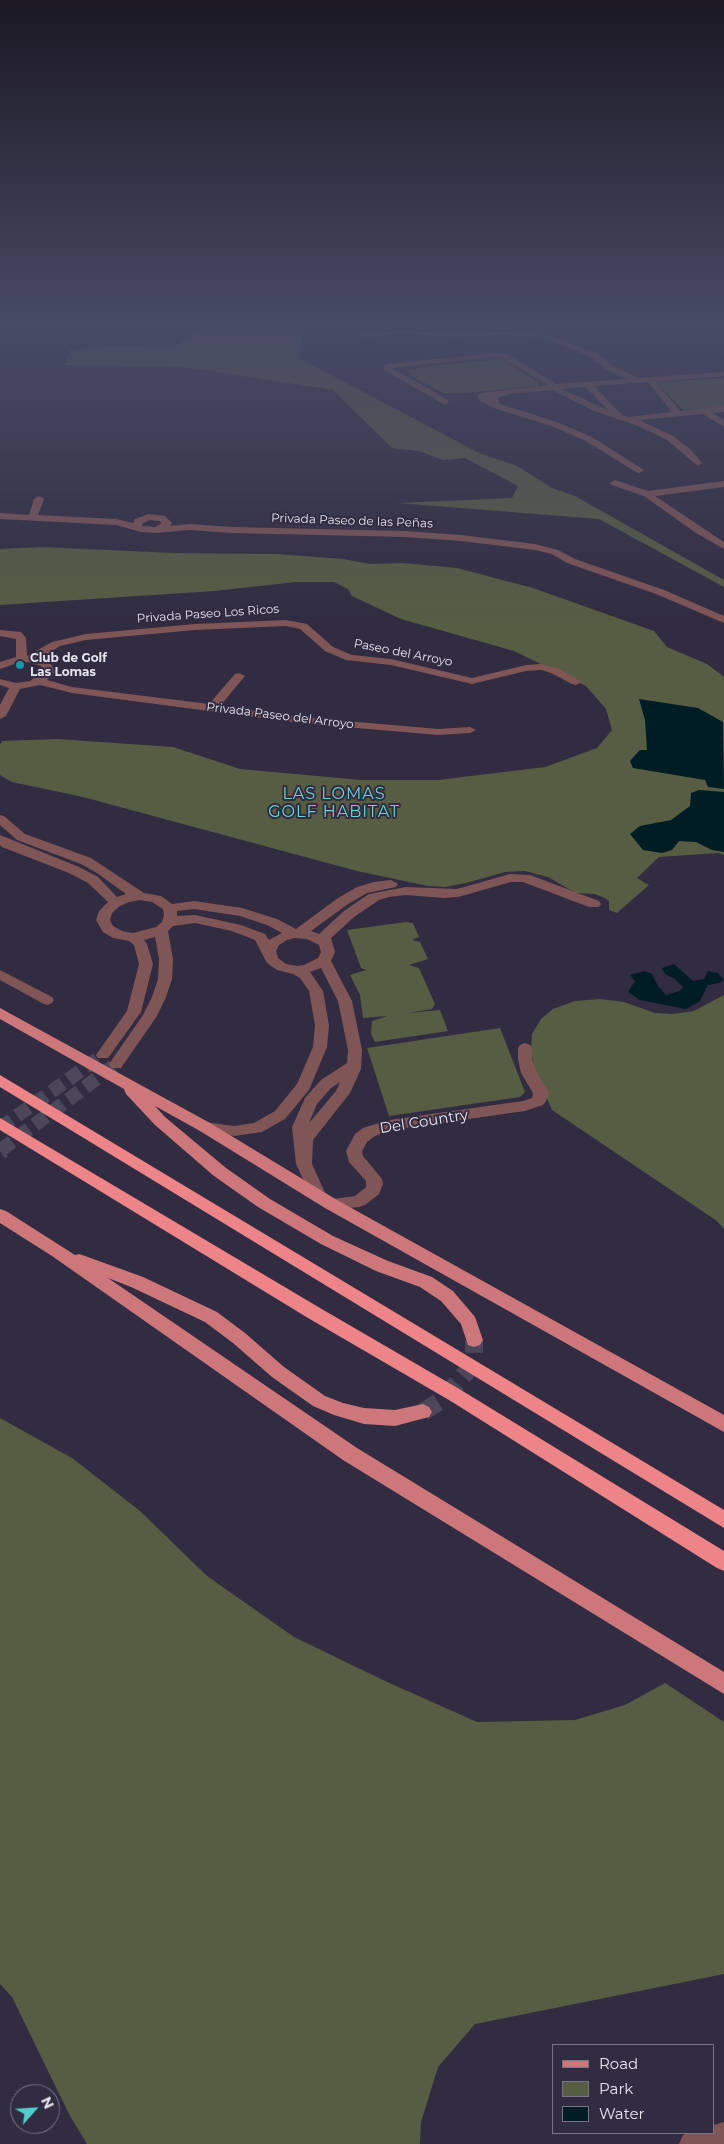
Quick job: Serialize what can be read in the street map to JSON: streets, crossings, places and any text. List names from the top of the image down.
{
  "streets": {
    "street": [
      "Privada Paseo de las Peñas",
      "Privada Paseo Los Ricos",
      "Paseo del Arroyo",
      "Privada Paseo del Arroyo",
      "Del Country"
    ]
  },
  "crossings": [
    ["Privada Paseo Los Ricos", "Paseo del Arroyo"],
    ["Privada Paseo Los Ricos", "Privada Paseo del Arroyo"]
  ],
  "districts": ["LAS LOMAS GOLF HABITAT"],
  "places": ["Club de Golf Las Lomas"],
  "legend": ["Road", "Park", "Water"],
  "north": "top right"
}
